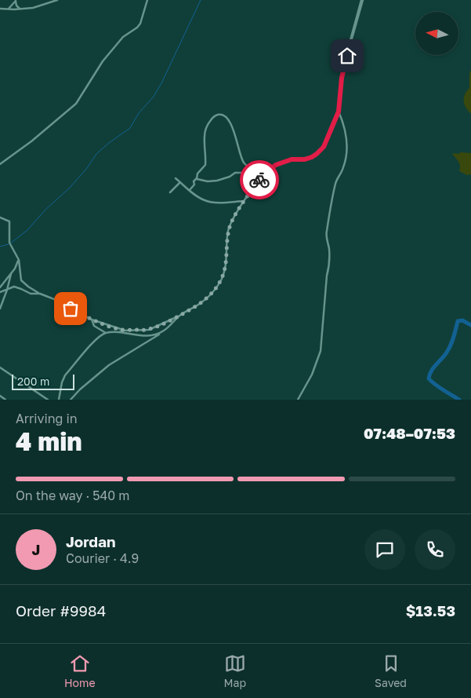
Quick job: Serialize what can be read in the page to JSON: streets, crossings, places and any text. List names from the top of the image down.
{
  "scale_bar": "200 m",
  "north": "left",
  "page": {
    "scale": "200 m",
    "heading": ["4 min", "Arriving in", "07:48–07:53"],
    "panel": [
      "Jordan",
      "Courier · 4.9",
      "Order #9984",
      "$13.53"
    ],
    "bar": "On the way · 540 m",
    "round": "J",
    "tabs": ["Home", "Map", "Saved"]
  }
}
